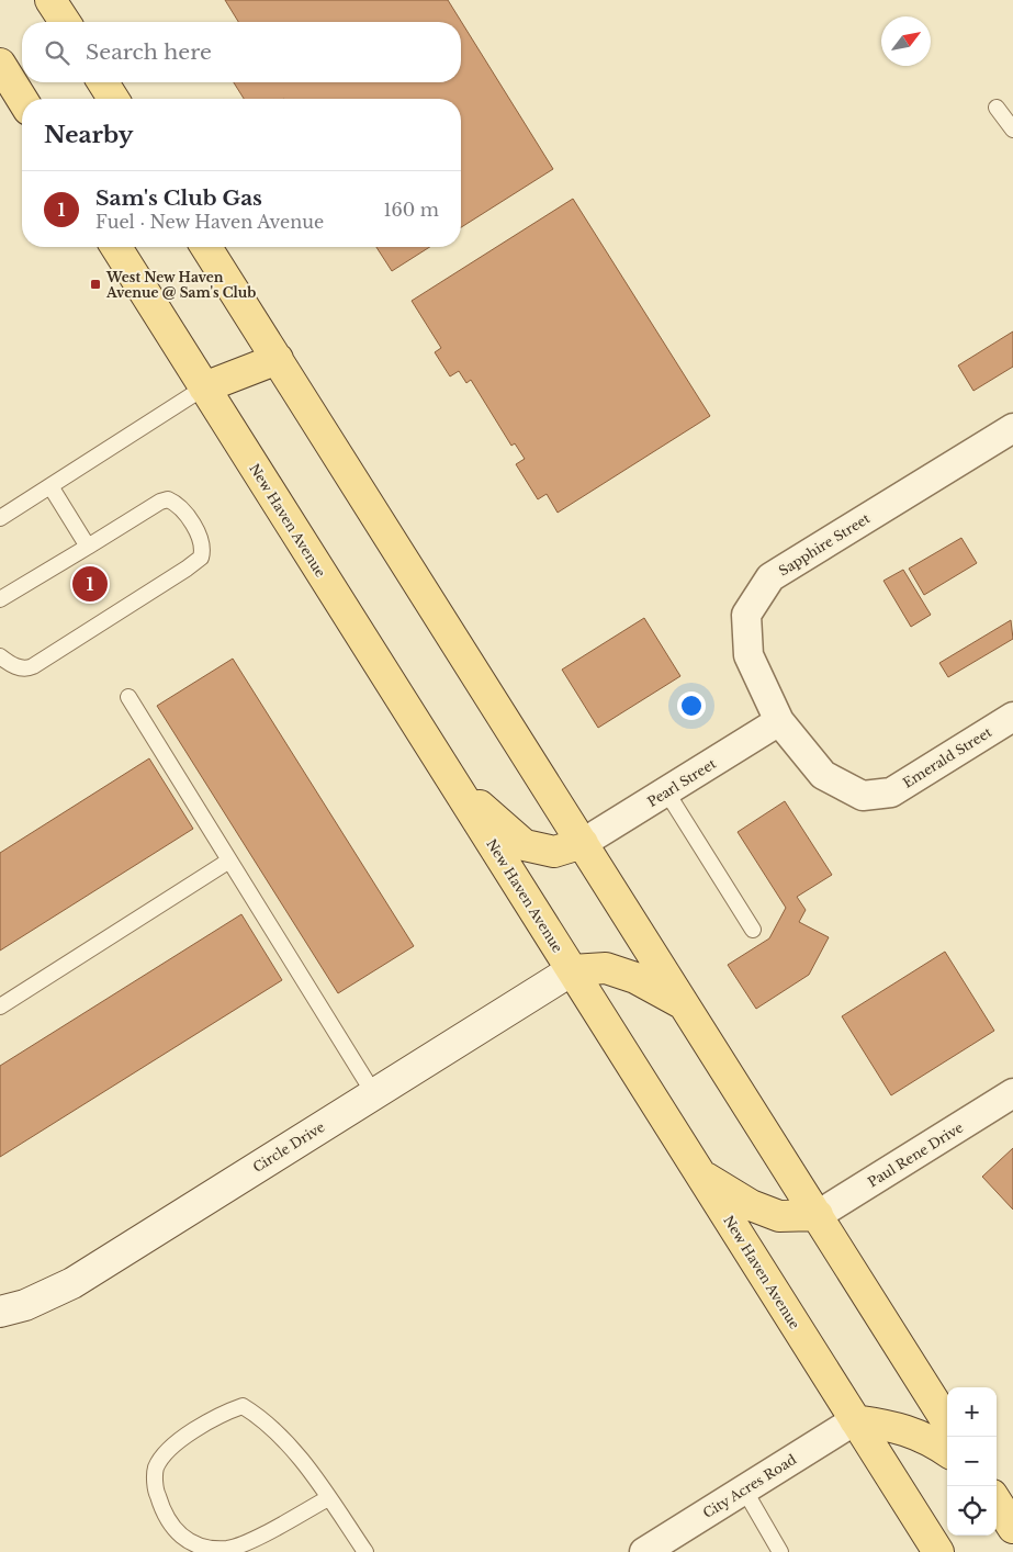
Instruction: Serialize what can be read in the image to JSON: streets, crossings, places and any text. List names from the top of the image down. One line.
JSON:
{"streets":{"main road":["New Haven Avenue"],"street":["Sapphire Street","Emerald Street","Pearl Street","Circle Drive","Paul Rene Drive","City Acres Road"]},"crossings":[["New Haven Avenue","Circle Drive"],["New Haven Avenue","City Acres Road"],["Sapphire Street","Emerald Street"],["Sapphire Street","Pearl Street"],["Emerald Street","Pearl Street"]],"places":{"transit":["West New Haven Avenue @ Sam's Club"]},"north":"top right","page":{"search":"Search here","heading":"Nearby","list":[{"mark":"1","name":"Sam's Club Gas","note":"Fuel · New Haven Avenue","value":"160 m"}],"pins":"1","map_buttons":["+","−"]}}
